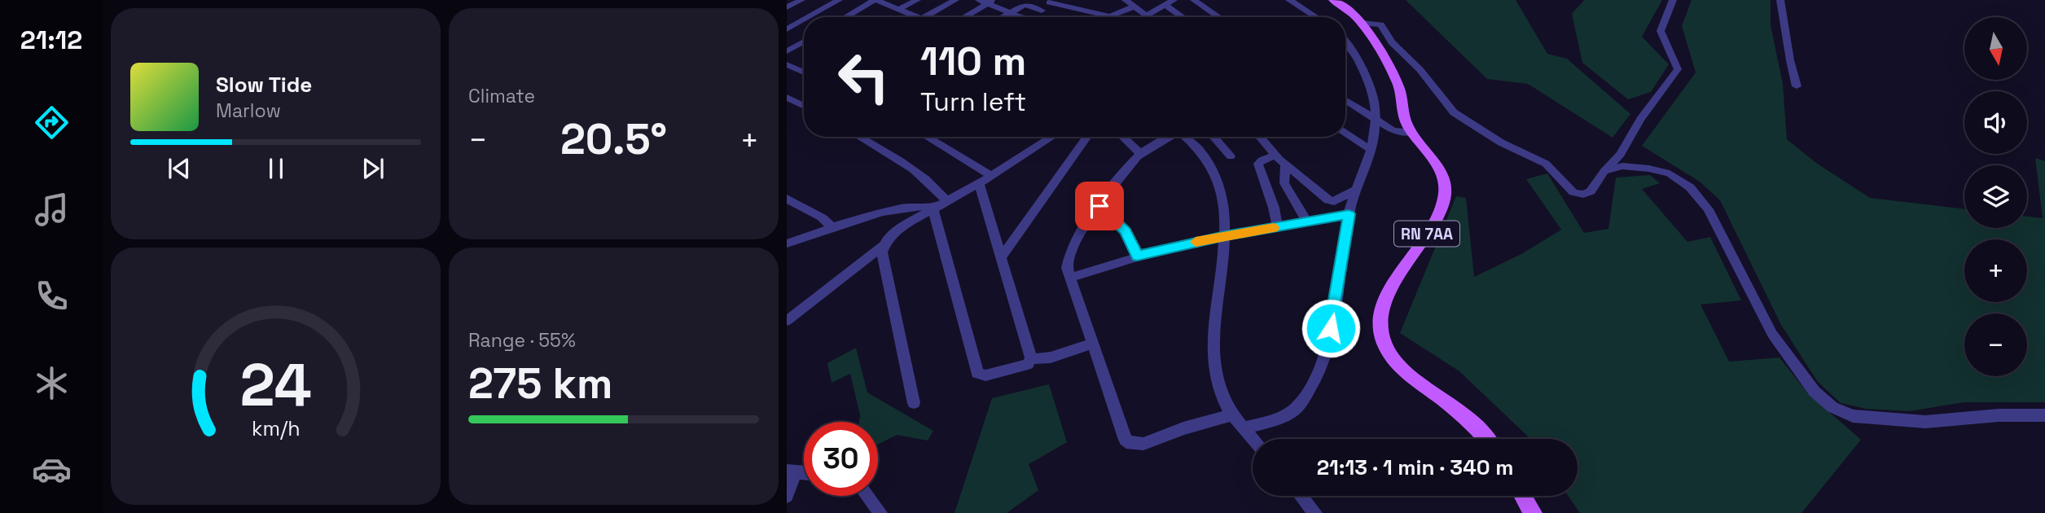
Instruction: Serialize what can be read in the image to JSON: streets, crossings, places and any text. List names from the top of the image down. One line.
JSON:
{"streets":{"main road":["RN 7AA"]},"north":"bottom","page":{"tabs":"21:12","tile":["Climate",["Range · 55%","275 km"]],"map_buttons":["+","−"],"turn":["110 m","Turn left"],"song":["Slow Tide","Marlow"],"heat":["−","20.5°","+"],"limit":"30","trip":"21:13 · 1 min · 340 m","gauge":["24","km/h"]}}
